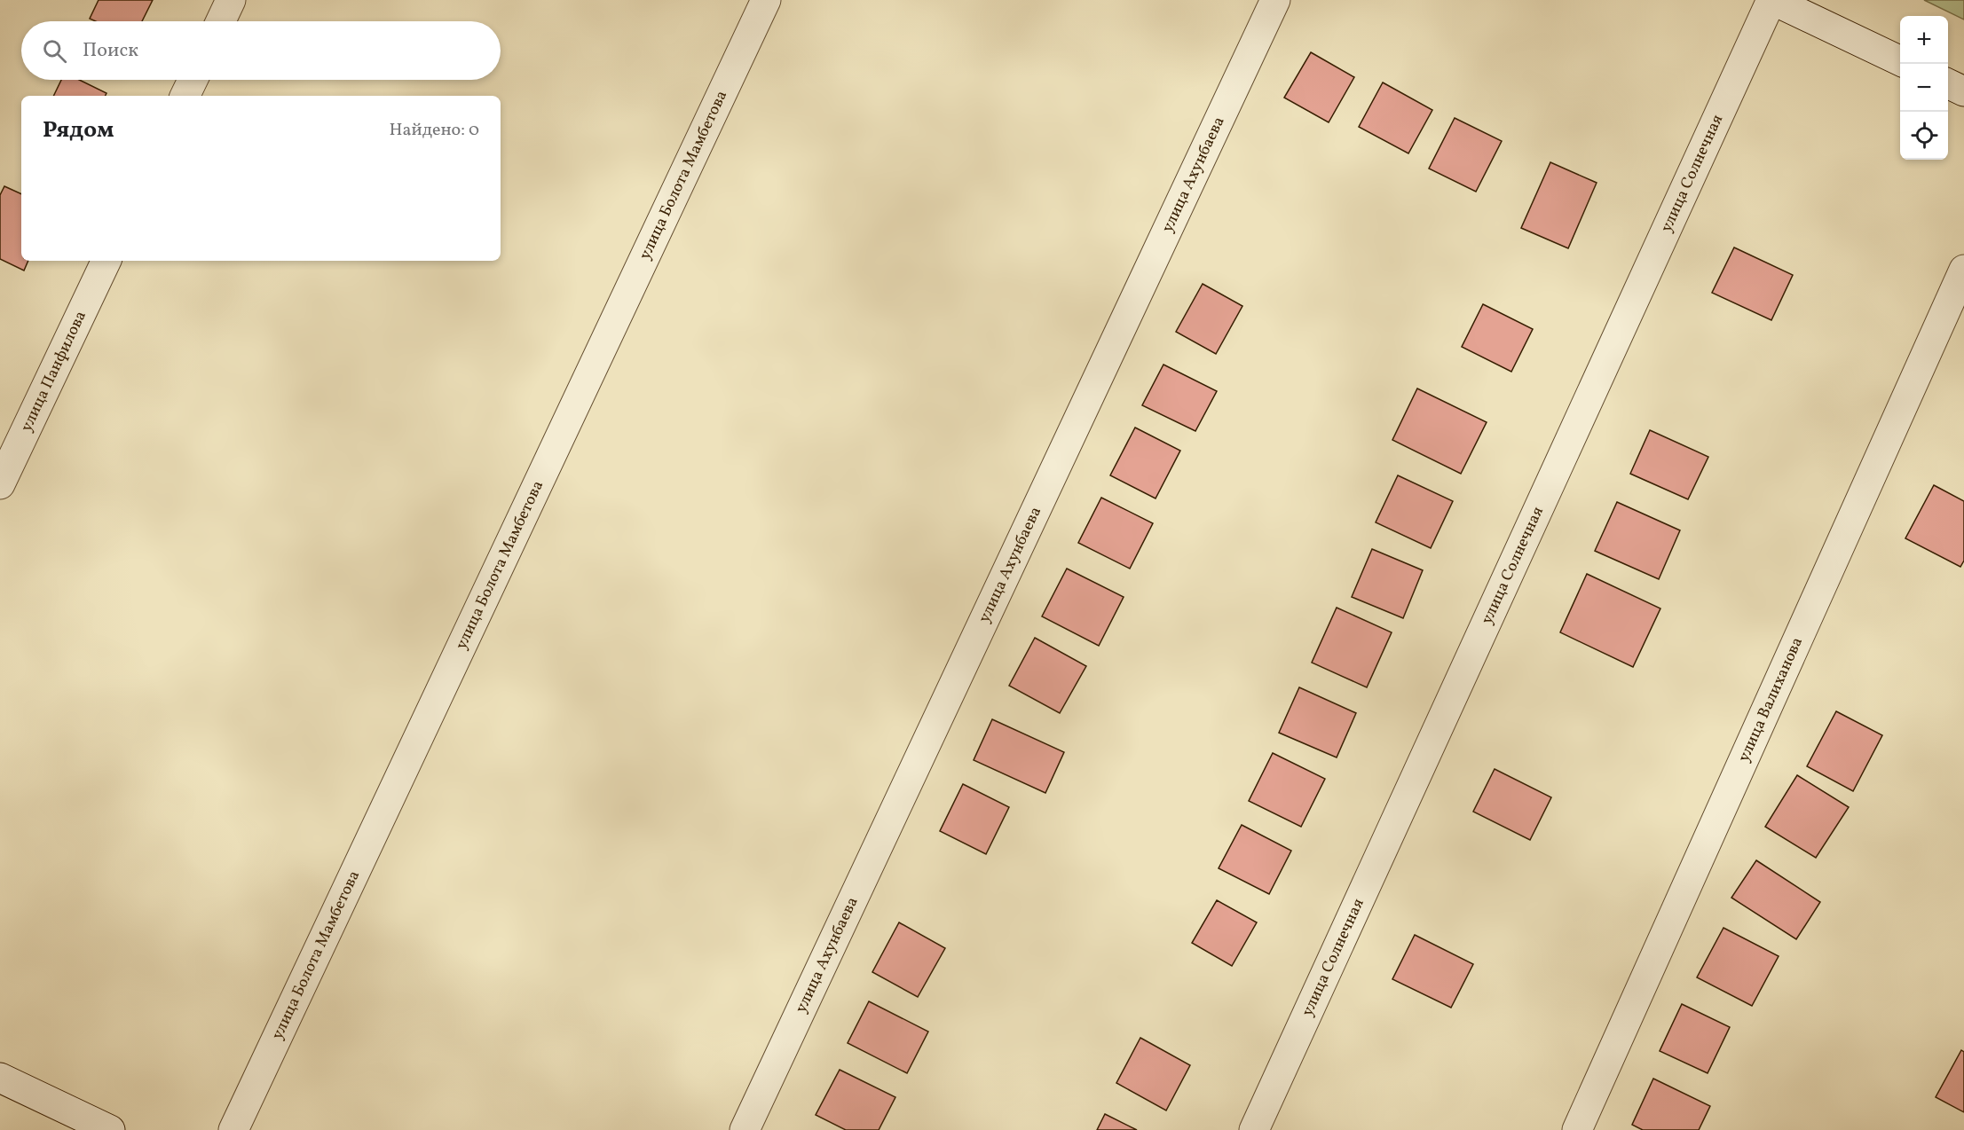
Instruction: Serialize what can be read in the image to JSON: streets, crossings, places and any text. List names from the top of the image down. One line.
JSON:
{"streets":{"street":["улица Солнечная","улица Болота Мамбетова","улица Ахунбаева","улица Панфилова","улица Валиханова"]},"page":{"map_buttons":["+","−"],"search":"Поиск","heading":["Рядом","Найдено: 0"]}}
